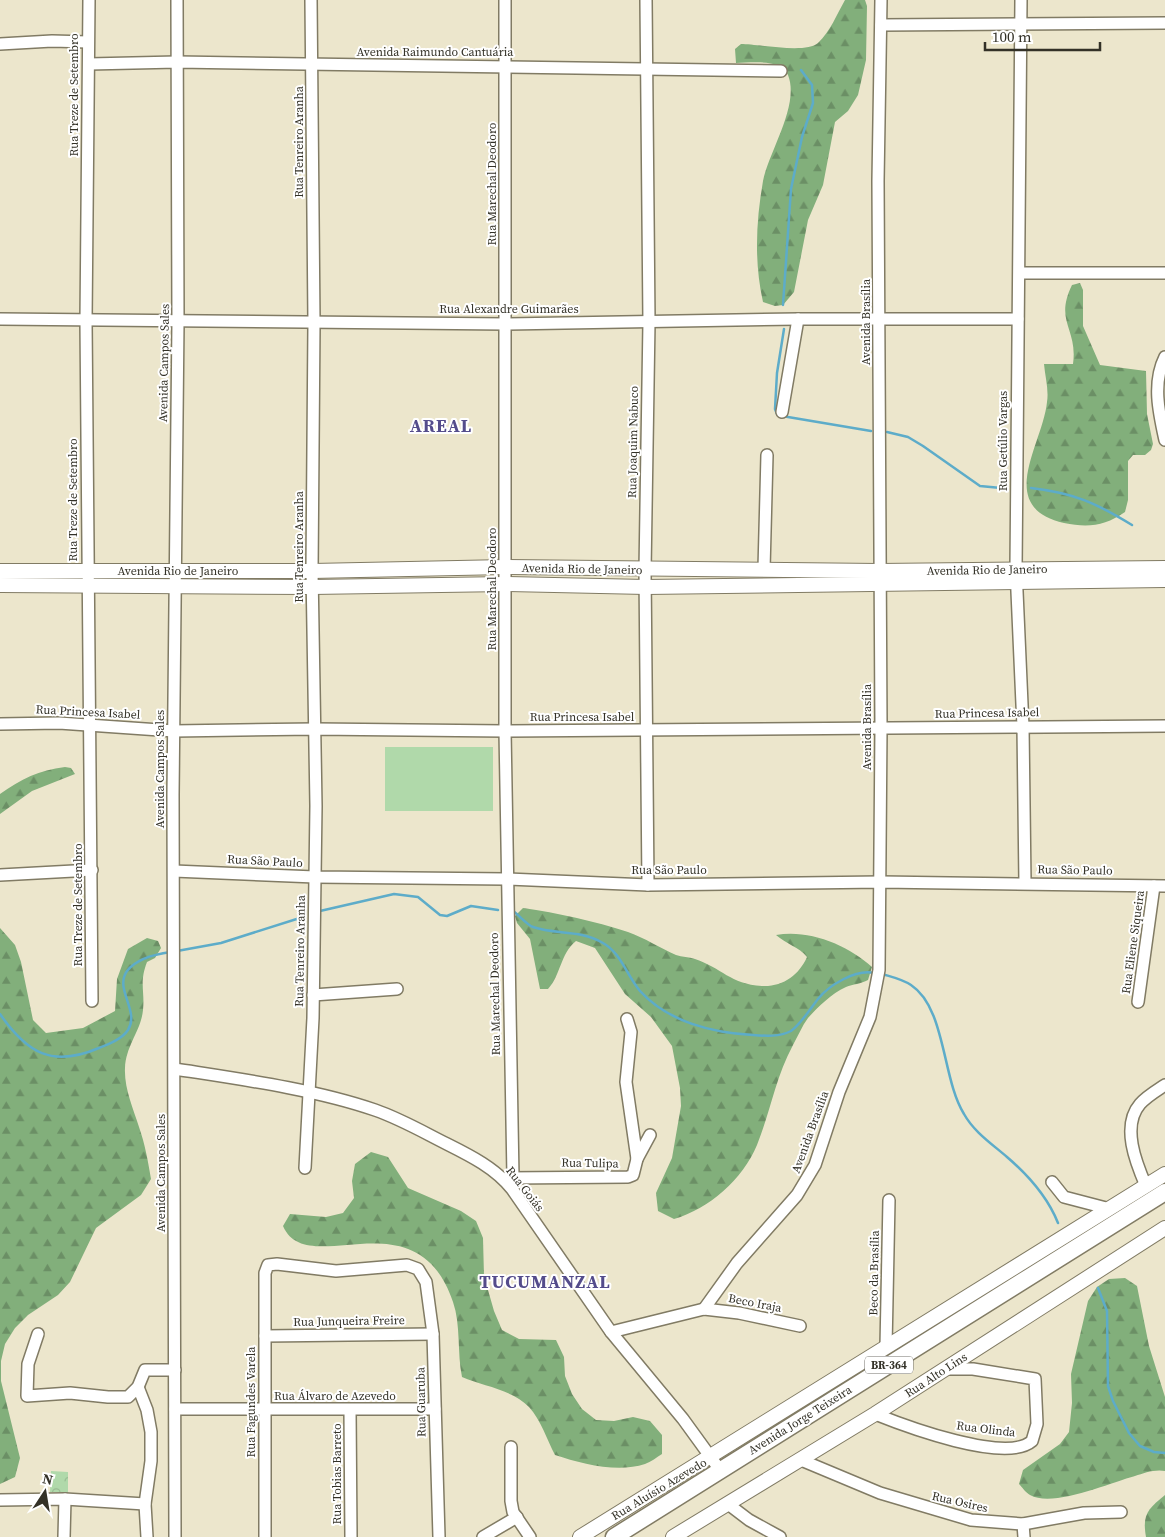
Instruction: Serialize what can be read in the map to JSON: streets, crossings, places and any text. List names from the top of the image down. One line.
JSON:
{"streets":{"highway":["BR-364","Avenida Jorge Teixeira"],"main road":["Avenida Rio de Janeiro","Rua Alto Lins","Rua Aluísio Azevedo"],"street":["Avenida Raimundo Cantuária","Rua Treze de Setembro","Rua Tenreiro Aranha","Rua Marechal Deodoro","Rua Alexandre Guimarães","Avenida Brasília","Avenida Campos Sales","Rua Getúlio Vargas","Rua Joaquim Nabuco","Rua Princesa Isabel","Rua São Paulo","Rua Eliene Siqueira","Rua Tulipa","Rua Goiás","Beco da Brasília","Beco Iraja","Rua Junqueira Freire","Rua Álvaro de Azevedo","Rua Fagundes Varela","Rua Guaruba","Rua Olinda","Rua Tobias Barreto","Rua Osires"]},"crossings":[["Avenida Raimundo Cantuária","Rua Treze de Setembro"],["Avenida Raimundo Cantuária","Rua Tenreiro Aranha"],["Avenida Raimundo Cantuária","Rua Marechal Deodoro"],["Avenida Raimundo Cantuária","Avenida Campos Sales"],["Avenida Raimundo Cantuária","Rua Joaquim Nabuco"],["Rua Treze de Setembro","Rua Alexandre Guimarães"],["Rua Treze de Setembro","Avenida Rio de Janeiro"],["Rua Treze de Setembro","Rua Princesa Isabel"],["Rua Tenreiro Aranha","Rua Alexandre Guimarães"],["Rua Tenreiro Aranha","Avenida Rio de Janeiro"],["Rua Tenreiro Aranha","Rua Princesa Isabel"],["Rua Tenreiro Aranha","Rua São Paulo"],["Rua Tenreiro Aranha","Rua Goiás"],["Rua Marechal Deodoro","Rua Alexandre Guimarães"],["Rua Marechal Deodoro","Avenida Rio de Janeiro"],["Rua Marechal Deodoro","Rua Princesa Isabel"],["Rua Marechal Deodoro","Rua São Paulo"],["Rua Marechal Deodoro","Rua Tulipa"],["Rua Marechal Deodoro","Rua Goiás"],["Rua Alexandre Guimarães","Avenida Brasília"],["Rua Alexandre Guimarães","Avenida Campos Sales"],["Rua Alexandre Guimarães","Rua Getúlio Vargas"],["Rua Alexandre Guimarães","Rua Joaquim Nabuco"],["Avenida Brasília","Avenida Rio de Janeiro"],["Avenida Brasília","Rua Princesa Isabel"],["Avenida Brasília","Rua São Paulo"],["Avenida Brasília","Beco Iraja"],["Avenida Campos Sales","Avenida Rio de Janeiro"],["Avenida Campos Sales","Rua Princesa Isabel"],["Avenida Campos Sales","Rua São Paulo"],["Avenida Campos Sales","Rua Goiás"],["Avenida Campos Sales","Rua Álvaro de Azevedo"],["Rua Getúlio Vargas","Avenida Rio de Janeiro"],["Rua Getúlio Vargas","Rua Princesa Isabel"],["Rua Getúlio Vargas","Rua São Paulo"],["Rua Joaquim Nabuco","Avenida Rio de Janeiro"],["Rua Joaquim Nabuco","Rua Princesa Isabel"],["Rua Joaquim Nabuco","Rua São Paulo"],["Rua São Paulo","Rua Eliene Siqueira"],["Rua Tulipa","Rua Goiás"],["Rua Goiás","Avenida Jorge Teixeira"],["Rua Goiás","Rua Aluísio Azevedo"],["Beco da Brasília","Rua Aluísio Azevedo"],["Rua Junqueira Freire","Rua Fagundes Varela"],["Rua Junqueira Freire","Rua Guaruba"],["Rua Alto Lins","Rua Olinda"],["Rua Alto Lins","Rua Osires"],["Rua Álvaro de Azevedo","Rua Fagundes Varela"],["Rua Álvaro de Azevedo","Rua Guaruba"],["Rua Álvaro de Azevedo","Rua Tobias Barreto"],["Rua Fagundes Varela","Rua Guaruba"],["Avenida Jorge Teixeira","Rua Aluísio Azevedo"]],"districts":["AREAL","TUCUMANZAL"],"scale_bar":"100 m","north":"top"}
